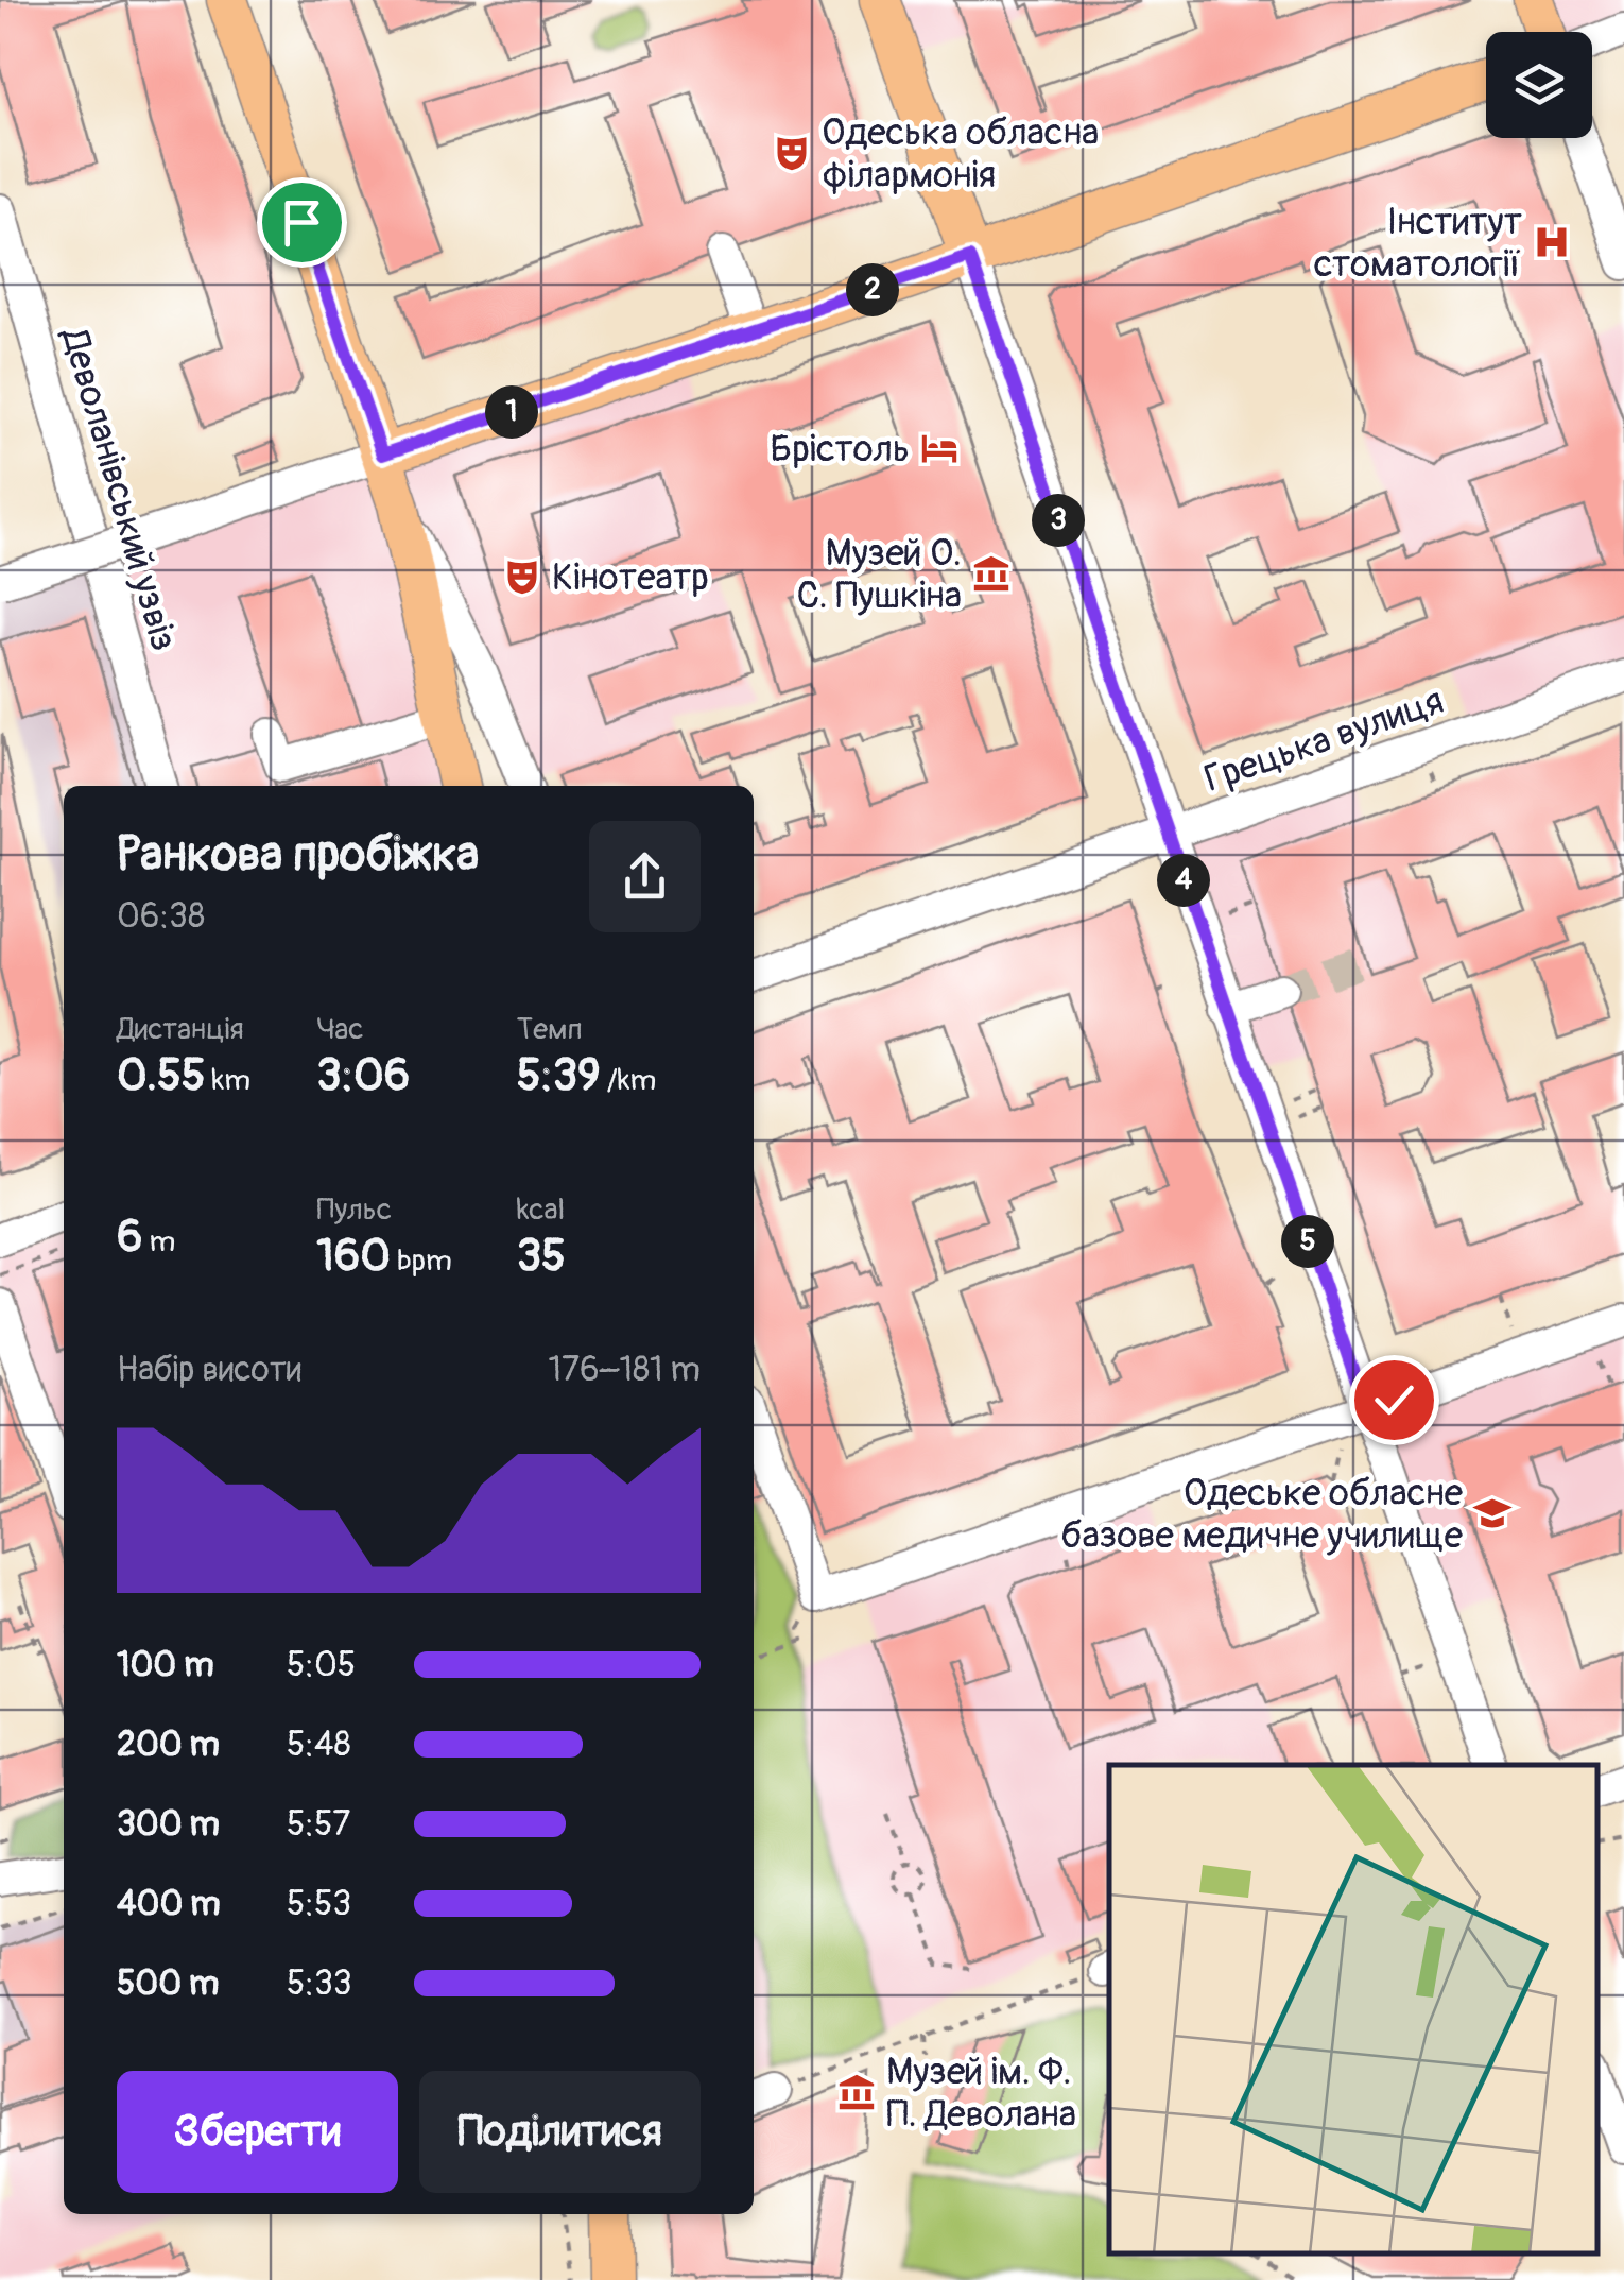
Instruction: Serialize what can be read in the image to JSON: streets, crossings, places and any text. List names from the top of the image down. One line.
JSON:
{"streets":{"street":["Деволанівський узвіз","Грецька вулиця"]},"places":{"theatre":["Одеська обласна філармонія","Кінотеатр"],"hospital":["Інститут стоматології"],"hotel":["Брістоль"],"museum":["Музей О. С. Пушкіна","Музей ім. Ф. П. Деволана"],"school or university":["Одеське обласне базове медичне училище"]},"page":{"pins":["2","1","3","4","5"],"heading":["Ранкова пробіжка","06:38"],"stats":[["Дистанція","0.55 km"],["Час","3:06"],["Темп","5:39 /km"],["6 m"],["Пульс","160 bpm"],["kcal","35"]],"chart":["Набір висоти","176–181 m"],"list":[{"name":"100 m","note":"5:05"},{"name":"200 m","note":"5:48"},{"name":"300 m","note":"5:57"},{"name":"400 m","note":"5:53"},{"name":"500 m","note":"5:33"}],"buttons":["Зберегти","Поділитися"]}}
